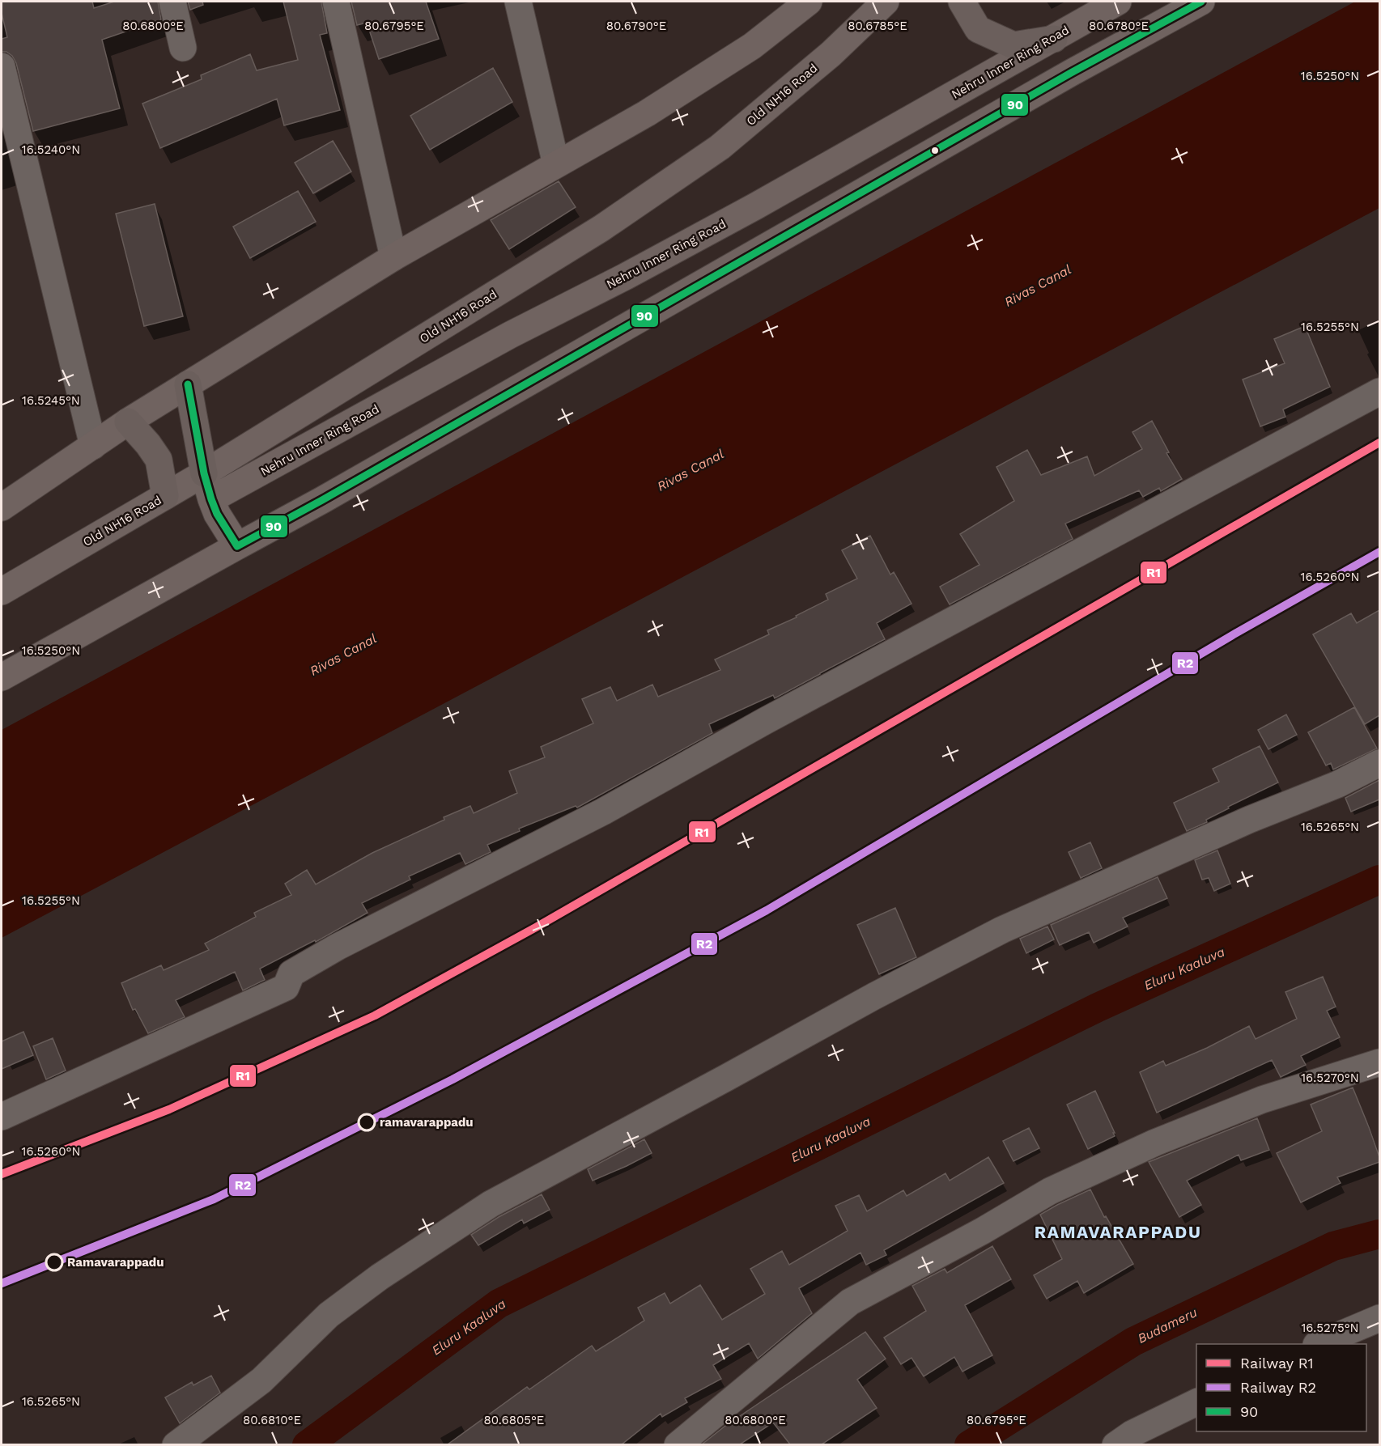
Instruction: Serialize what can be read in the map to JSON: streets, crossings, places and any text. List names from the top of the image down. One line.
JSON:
{"streets":{"main road":["Nehru Inner Ring Road","Old NH16 Road"]},"districts":["RAMAVARAPPADU"],"water":["Rivas Canal","Eluru Kaaluva","Budameru"],"places":["ramavarappadu","Ramavarappadu"],"lines":["transit line 90","rail line R1","rail line R2"],"legend":["Railway R1","Railway R2","90"],"coordinates":["80.6800°E","80.6795°E","80.6790°E","80.6785°E","80.6780°E","16.5250°N","16.5240°N","16.5255°N","16.5245°N","16.5260°N","16.5265°N","16.5270°N","16.5275°N","80.6810°E","80.6805°E"]}
